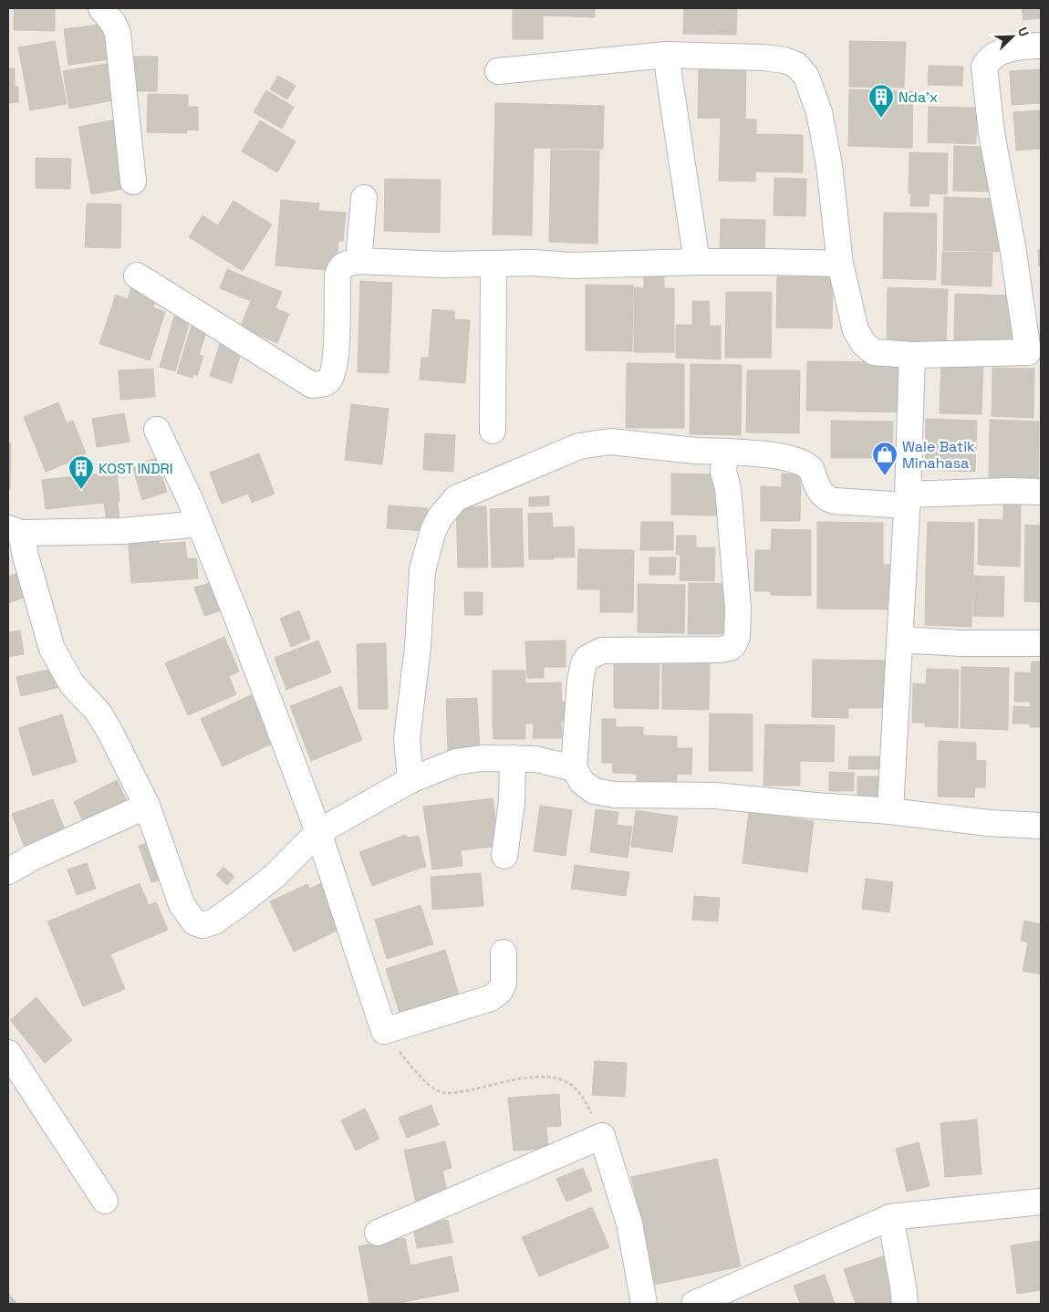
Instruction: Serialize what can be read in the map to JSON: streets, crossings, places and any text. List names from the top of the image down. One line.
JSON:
{"places":{"building":["Nda'x","KOST INDRI"],"shop":["Wale Batik Minahasa"]},"north":"top right"}
